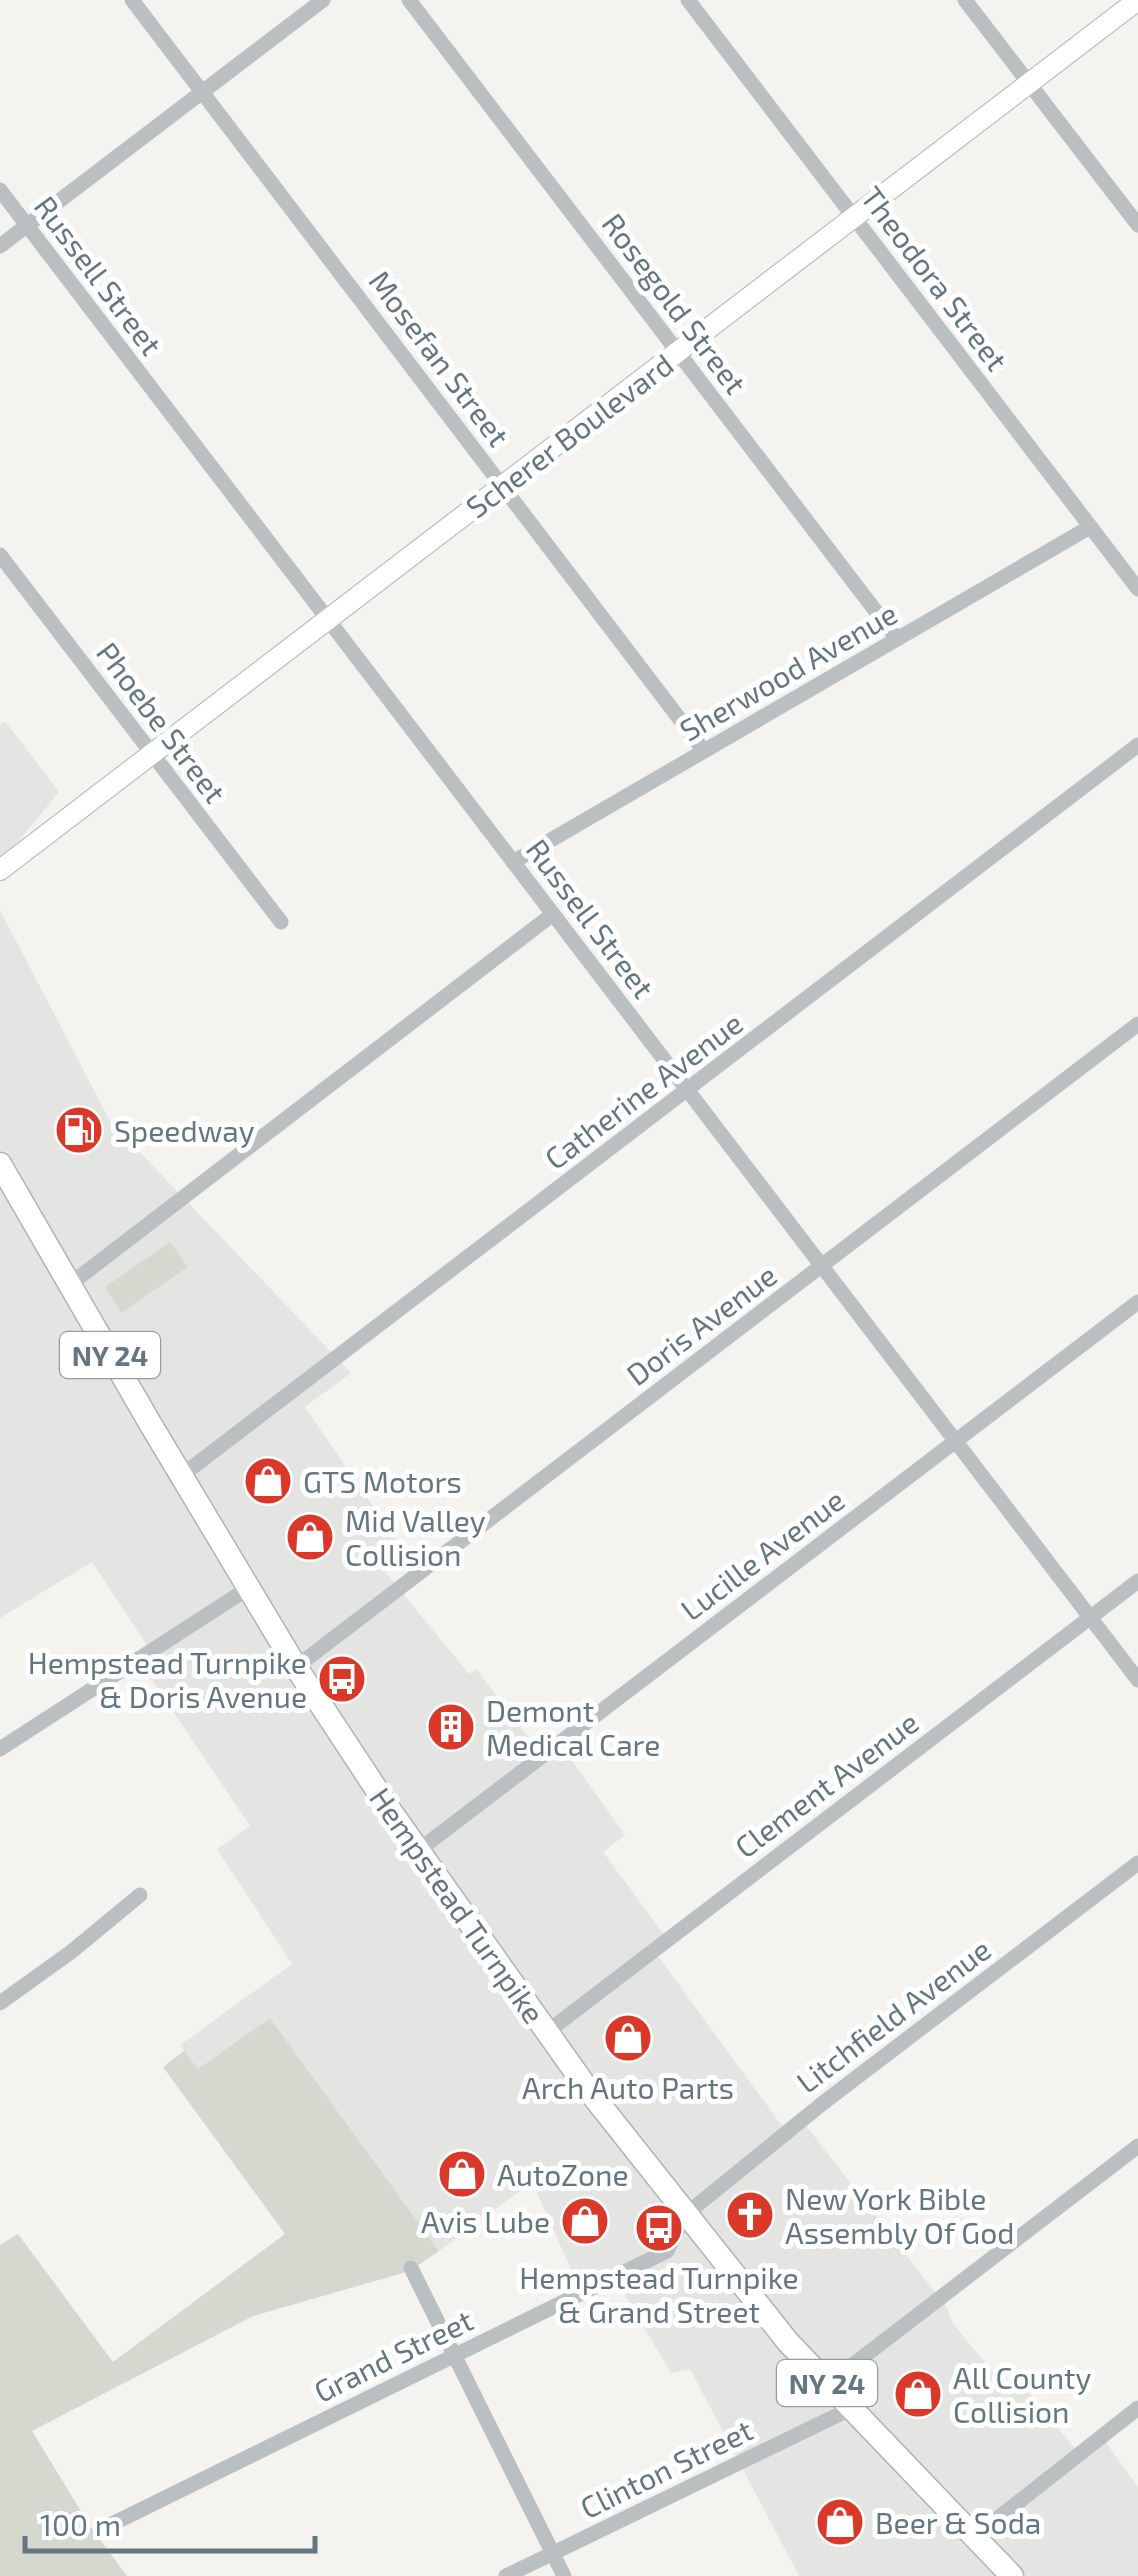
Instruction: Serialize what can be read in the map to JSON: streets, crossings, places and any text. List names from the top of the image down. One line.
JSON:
{"streets":{"main road":["NY 24","Hempstead Turnpike"],"street":["Russell Street","Theodora Street","Rosegold Street","Mosefan Street","Scherer Boulevard","Sherwood Avenue","Phoebe Street","Catherine Avenue","Doris Avenue","Lucille Avenue","Clement Avenue","Litchfield Avenue","Grand Street","Clinton Street"]},"crossings":[["Russell Street","Scherer Boulevard"],["Russell Street","Sherwood Avenue"],["Russell Street","Catherine Avenue"],["Russell Street","Doris Avenue"],["Russell Street","Lucille Avenue"],["Russell Street","Clement Avenue"],["Theodora Street","Scherer Boulevard"],["Theodora Street","Sherwood Avenue"],["Rosegold Street","Scherer Boulevard"],["Rosegold Street","Sherwood Avenue"],["Mosefan Street","Scherer Boulevard"],["Mosefan Street","Sherwood Avenue"],["Scherer Boulevard","Phoebe Street"],["Catherine Avenue","Hempstead Turnpike"],["Doris Avenue","Hempstead Turnpike"],["Lucille Avenue","Hempstead Turnpike"],["Clement Avenue","Hempstead Turnpike"],["Hempstead Turnpike","Litchfield Avenue"],["Hempstead Turnpike","Grand Street"],["Hempstead Turnpike","Clinton Street"],["Litchfield Avenue","Grand Street"]],"places":{"fuel station":["Speedway"],"shop":["GTS Motors","Mid Valley Collision","Arch Auto Parts","AutoZone","Avis Lube","All County Collision","Beer & Soda"],"bus stop":["Hempstead Turnpike & Doris Avenue","Hempstead Turnpike & Grand Street"],"building":["Demont Medical Care"],"church":["New York Bible Assembly Of God"]},"scale_bar":"100 m"}
